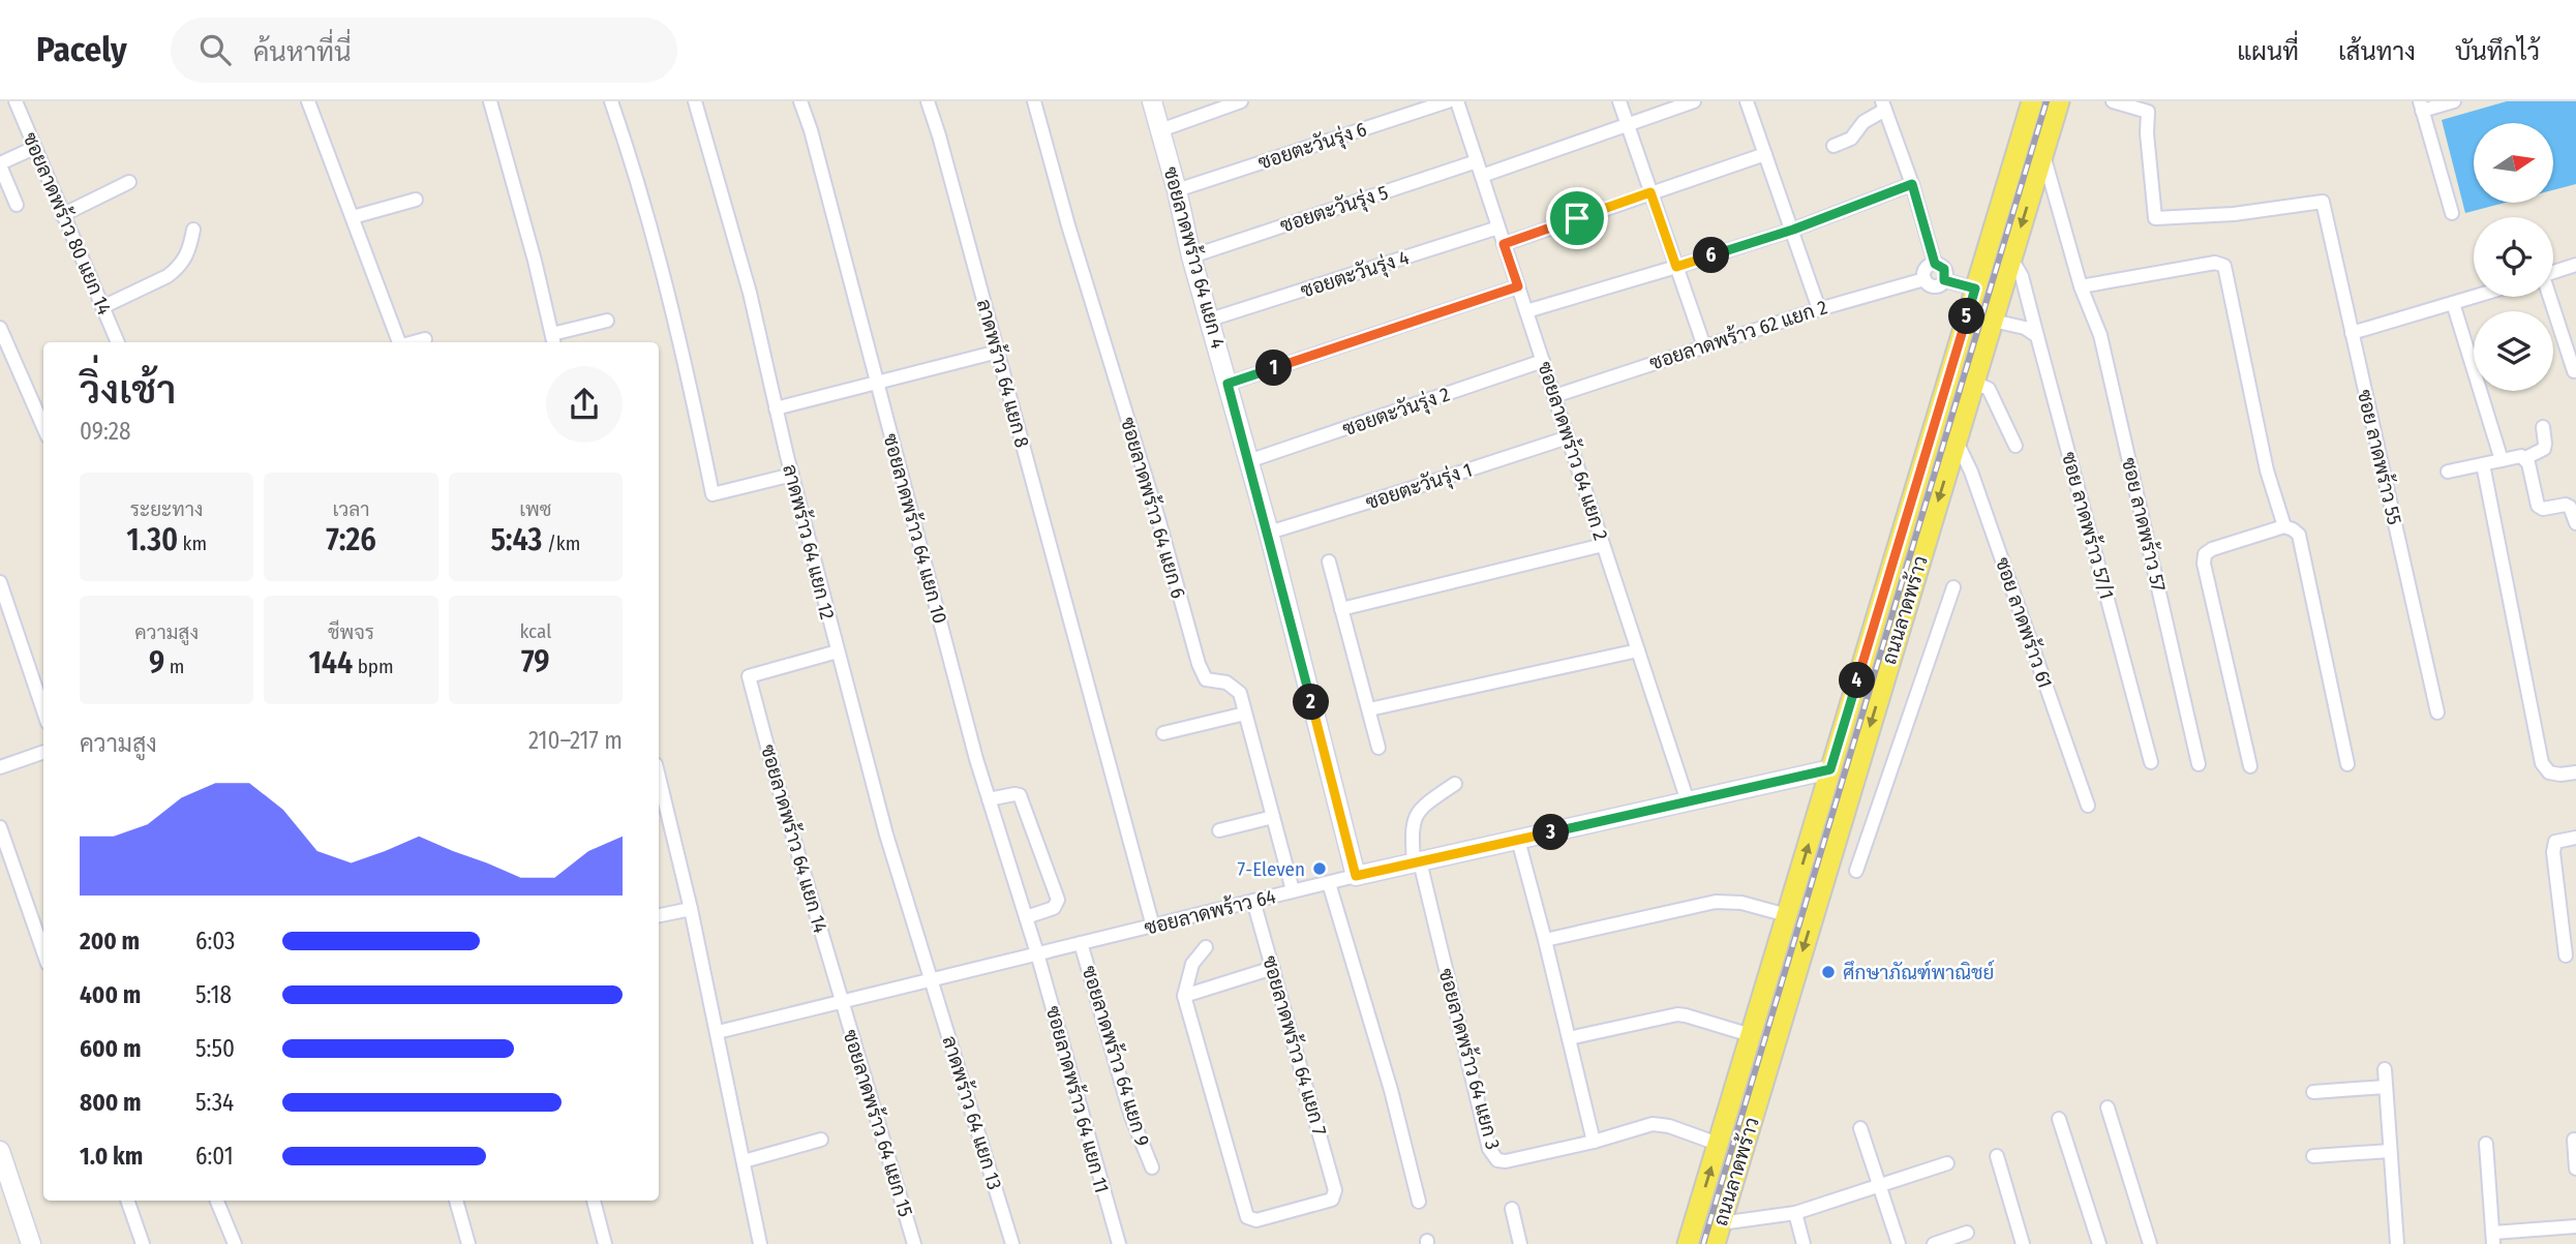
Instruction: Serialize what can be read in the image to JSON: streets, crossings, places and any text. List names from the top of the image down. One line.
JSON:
{"streets":{"main road":["ถนนลาดพร้าว"],"street":["ซอยตะวันรุ่ง 6","ซอยตะวันรุ่ง 5","ซอยลาดพร้าว 80 แยก 14","ซอยลาดพร้าว 64 แยก 4","ซอยตะวันรุ่ง 4","ซอยลาดพร้าว 62 แยก 2","ลาดพร้าว 64 แยก 8","ซอยตะวันรุ่ง 2","ซอยลาดพร้าว 64 แยก 2","ซอย ลาดพร้าว 55","ซอยตะวันรุ่ง 1","ซอยลาดพร้าว 64 แยก 6","ซอย ลาดพร้าว 57","ซอย ลาดพร้าว 57/1","ซอยลาดพร้าว 64 แยก 10","ลาดพร้าว 64 แยก 12","ซอย ลาดพร้าว 61","ซอยลาดพร้าว 64 แยก 14","ซอยลาดพร้าว 64","ซอยลาดพร้าว 64 แยก 7","ซอยลาดพร้าว 64 แยก 9","ซอยลาดพร้าว 64 แยก 3","ซอยลาดพร้าว 64 แยก 11","ลาดพร้าว 64 แยก 13","ซอยลาดพร้าว 64 แยก 15"]},"crossings":[["ซอยตะวันรุ่ง 6","ซอยลาดพร้าว 64 แยก 4"],["ซอยตะวันรุ่ง 6","ซอยลาดพร้าว 64 แยก 2"],["ซอยตะวันรุ่ง 5","ซอยลาดพร้าว 64 แยก 4"],["ซอยตะวันรุ่ง 5","ซอยลาดพร้าว 64 แยก 2"],["ซอยลาดพร้าว 64 แยก 4","ซอยตะวันรุ่ง 4"],["ซอยลาดพร้าว 64 แยก 4","ซอยตะวันรุ่ง 2"],["ซอยลาดพร้าว 64 แยก 4","ซอยตะวันรุ่ง 1"],["ซอยลาดพร้าว 64 แยก 4","ซอยลาดพร้าว 64"],["ซอยตะวันรุ่ง 4","ซอยลาดพร้าว 64 แยก 2"],["ซอยลาดพร้าว 62 แยก 2","ซอยลาดพร้าว 64 แยก 2"],["ลาดพร้าว 64 แยก 8","ซอยลาดพร้าว 64"],["ซอยตะวันรุ่ง 2","ซอยลาดพร้าว 64 แยก 2"],["ซอยลาดพร้าว 64 แยก 2","ซอยตะวันรุ่ง 1"],["ซอยลาดพร้าว 64 แยก 2","ซอยลาดพร้าว 64"],["ซอยลาดพร้าว 64 แยก 6","ซอยลาดพร้าว 64"],["ซอย ลาดพร้าว 57","ถนนลาดพร้าว"],["ซอย ลาดพร้าว 57/1","ถนนลาดพร้าว"],["ซอยลาดพร้าว 64 แยก 10","ซอยลาดพร้าว 64"],["ซอยลาดพร้าว 64 แยก 10","ซอยลาดพร้าว 64 แยก 11"],["ลาดพร้าว 64 แยก 12","ซอยลาดพร้าว 64 แยก 14"],["ลาดพร้าว 64 แยก 12","ซอยลาดพร้าว 64"],["ลาดพร้าว 64 แยก 12","ลาดพร้าว 64 แยก 13"],["ถนนลาดพร้าว","ซอย ลาดพร้าว 61"],["ถนนลาดพร้าว","ซอยลาดพร้าว 64"],["ถนนลาดพร้าว","ซอยลาดพร้าว 64 แยก 3"],["ซอยลาดพร้าว 64 แยก 14","ซอยลาดพร้าว 64"],["ซอยลาดพร้าว 64 แยก 14","ซอยลาดพร้าว 64 แยก 15"],["ซอยลาดพร้าว 64","ซอยลาดพร้าว 64 แยก 7"],["ซอยลาดพร้าว 64","ซอยลาดพร้าว 64 แยก 9"],["ซอยลาดพร้าว 64","ซอยลาดพร้าว 64 แยก 3"],["ซอยลาดพร้าว 64","ซอยลาดพร้าว 64 แยก 11"],["ซอยลาดพร้าว 64","ลาดพร้าว 64 แยก 13"],["ซอยลาดพร้าว 64","ซอยลาดพร้าว 64 แยก 15"]],"places":["7-Eleven","ศึกษาภัณฑ์พาณิชย์"],"north":"right","page":{"header":"Pacely","search":"ค้นหาที่นี่","nav":["แผนที่","เส้นทาง","บันทึกไว้"],"pins":["6","5","1","4","2","3"],"heading":["วิ่งเช้า","09:28"],"stats":[["ระยะทาง","1.30 km"],["เวลา","7:26"],["เพซ","5:43 /km"],["ความสูง","9 m"],["ชีพจร","144 bpm"],["kcal","79"]],"chart":["ความสูง","210–217 m"],"list":[{"name":"200 m","note":"6:03"},{"name":"400 m","note":"5:18"},{"name":"600 m","note":"5:50"},{"name":"800 m","note":"5:34"},{"name":"1.0 km","note":"6:01"}]}}
